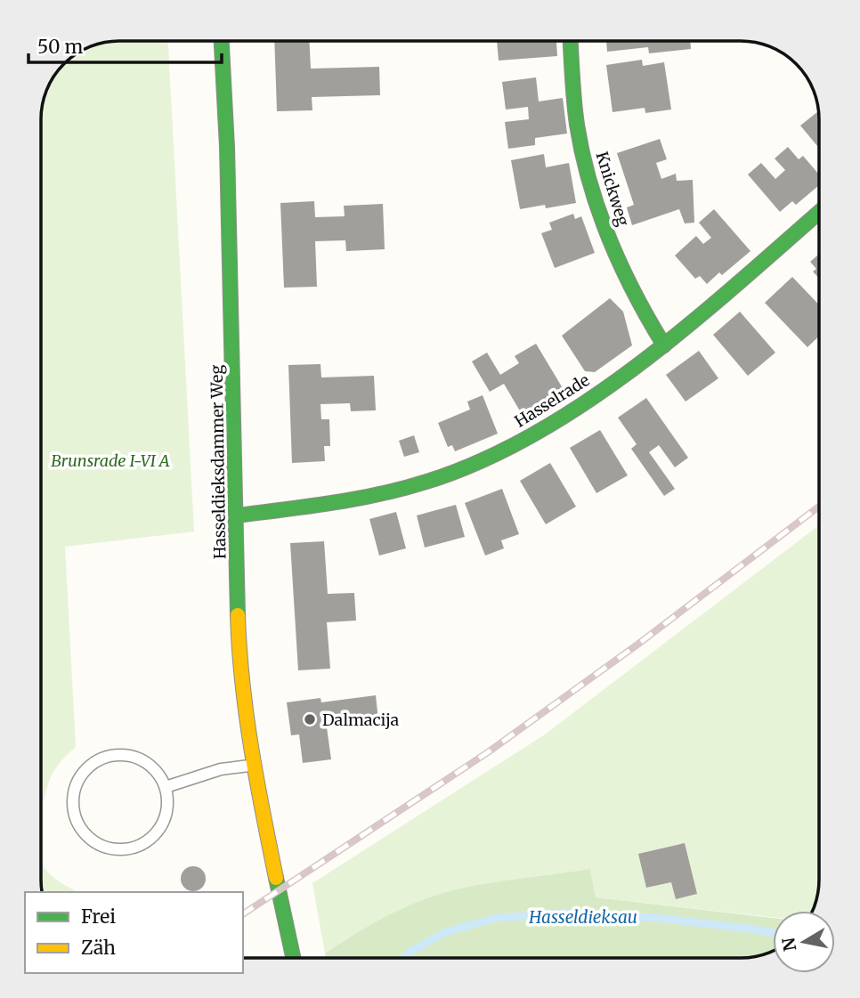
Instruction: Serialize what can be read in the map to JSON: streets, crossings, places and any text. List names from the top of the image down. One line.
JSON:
{"streets":{"street":["Knickweg","Hasselrade","Hasseldieksdammer Weg"]},"crossings":[["Knickweg","Hasselrade"],["Hasselrade","Hasseldieksdammer Weg"]],"water":["Hasseldieksau"],"parks":["Brunsrade I-VI A"],"places":["Dalmacija"],"legend":["Frei","Zäh"],"scale_bar":"50 m","north":"left"}
